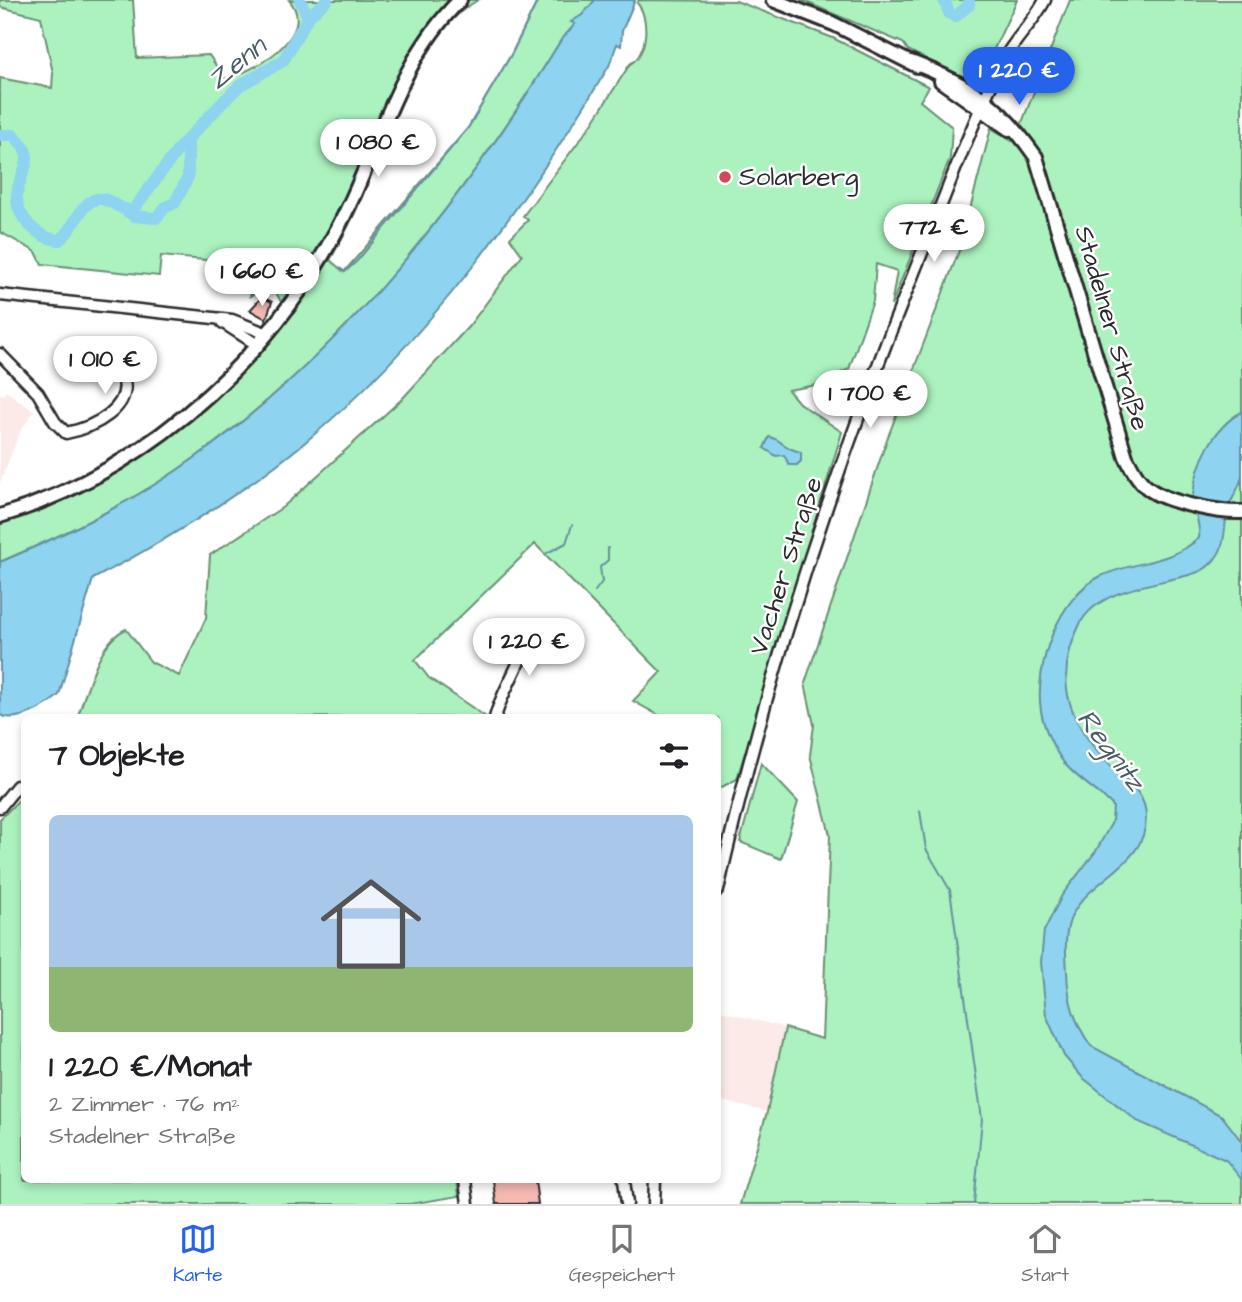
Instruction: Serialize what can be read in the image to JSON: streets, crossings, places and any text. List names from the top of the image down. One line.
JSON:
{"streets":{"main road":["Stadelner Straße"],"street":["Vacher Straße"]},"crossings":[["Stadelner Straße","Vacher Straße"]],"water":["Zenn","Regnitz"],"places":["Solarberg"],"page":{"price":["1 220 €","1 080 €","772 €","1 660 €","1 010 €","1 700 €","1 220 €"],"heading":"7 Objekte","list":[{"name":"1 220 €/Monat","note":"2 Zimmer · 76 m² · Stadelner Straße"}],"tabs":["Karte","Gespeichert","Start"]}}
